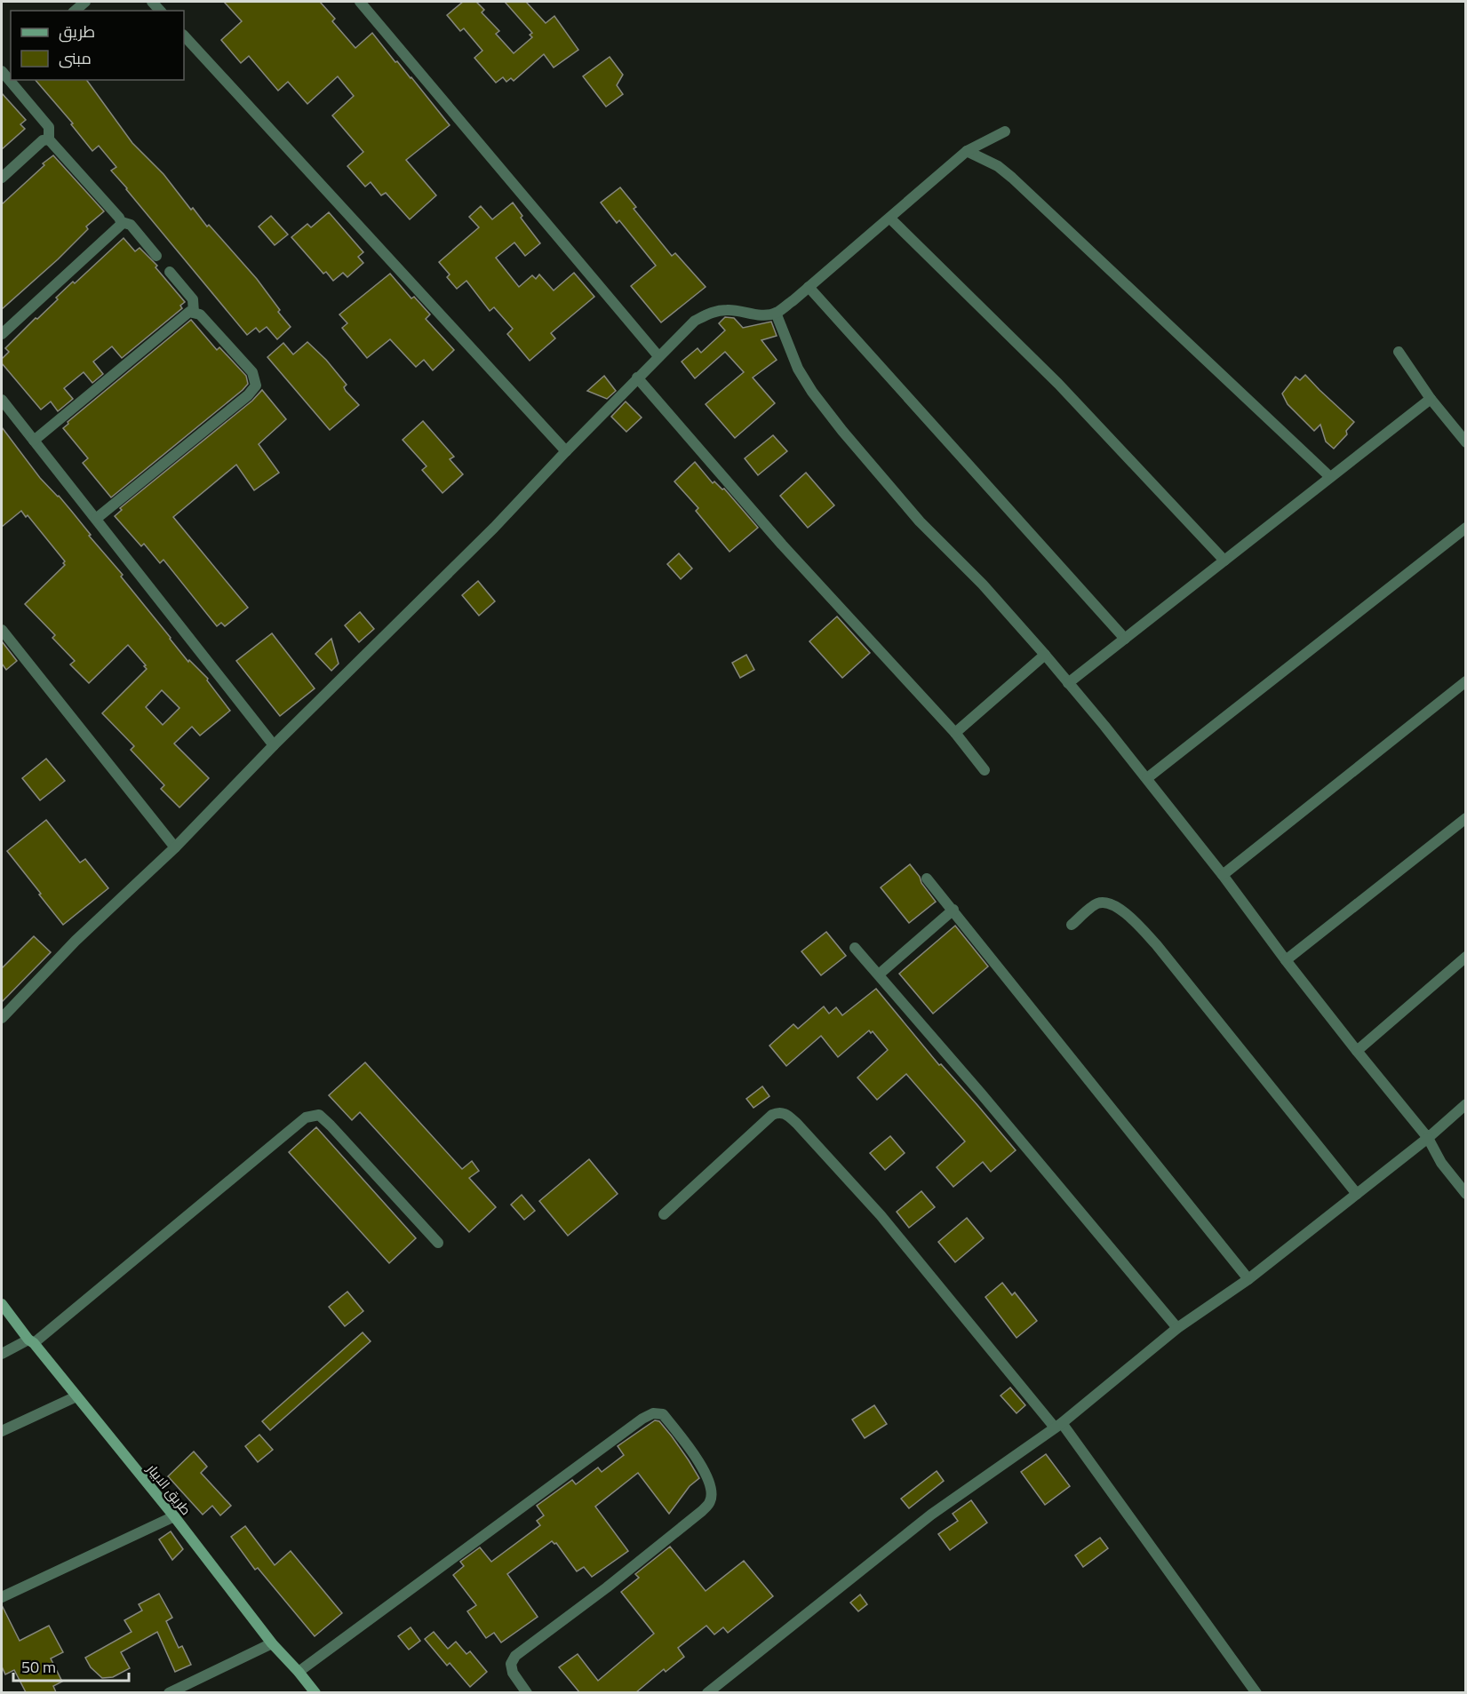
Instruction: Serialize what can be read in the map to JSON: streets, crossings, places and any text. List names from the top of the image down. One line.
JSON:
{"streets":{"main road":["طريق الابيار"]},"legend":["طريق","مبنى"],"scale_bar":"50 m"}
